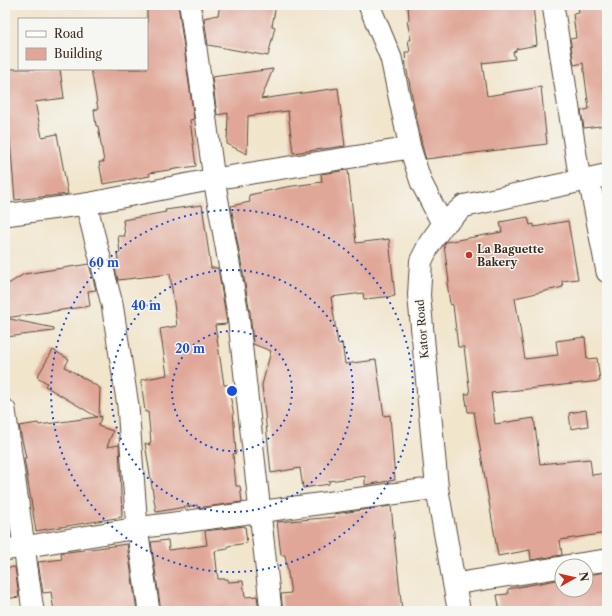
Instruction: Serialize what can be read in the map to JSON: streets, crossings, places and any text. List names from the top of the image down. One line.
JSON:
{"streets":{"main road":["Kator Road"]},"places":["La Baguette Bakery"],"legend":["Road","Building"],"north":"right","rings":["60 m","40 m","20 m"]}
